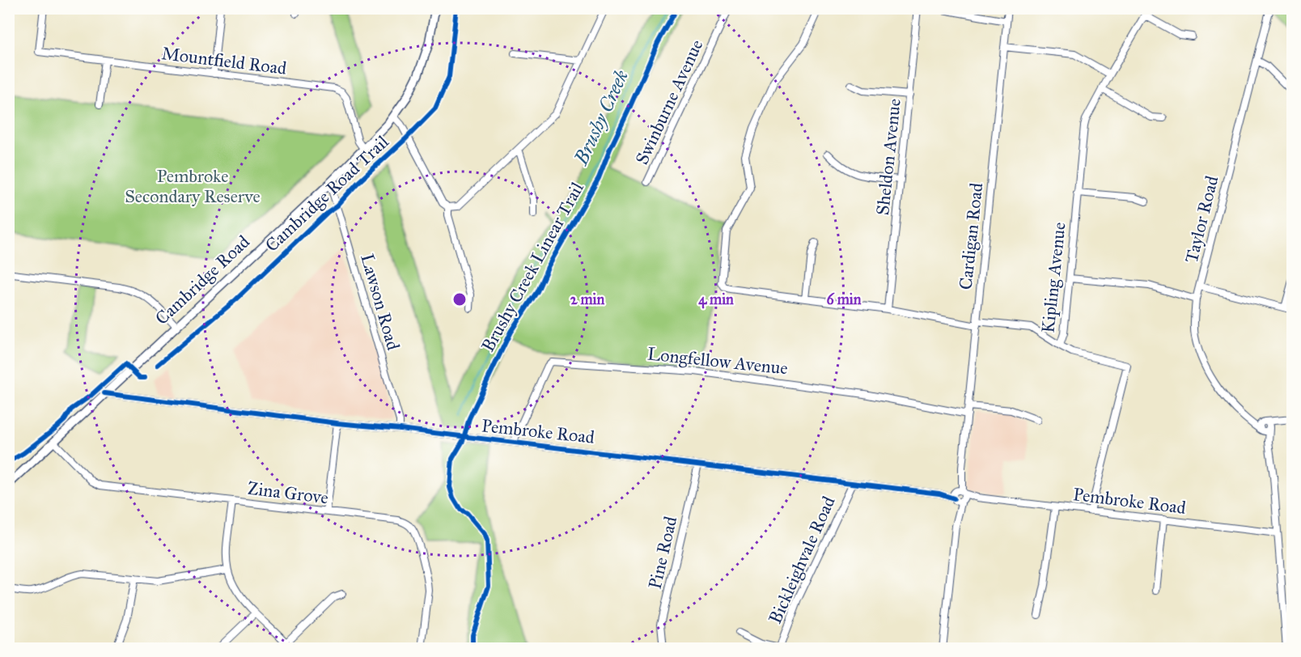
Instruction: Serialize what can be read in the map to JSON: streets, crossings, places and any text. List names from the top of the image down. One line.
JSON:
{"streets":{"main road":["Cambridge Road"],"street":["Mountfield Road","Swinburne Avenue","Sheldon Avenue","Taylor Road","Cardigan Road","Kipling Avenue","Lawson Road","Longfellow Avenue","Pembroke Road","Zina Grove","Pine Road","Bickleighvale Road"],"cycle path":["Cambridge Road Trail","Brushy Creek Linear Trail"]},"crossings":[["Mountfield Road","Cambridge Road"],["Cardigan Road","Longfellow Avenue"],["Cardigan Road","Pembroke Road"],["Kipling Avenue","Pembroke Road"],["Cambridge Road","Lawson Road"],["Cambridge Road","Pembroke Road"],["Cambridge Road","Zina Grove"],["Lawson Road","Pembroke Road"],["Longfellow Avenue","Pembroke Road"],["Pembroke Road","Pine Road"],["Pembroke Road","Bickleighvale Road"]],"water":["Brushy Creek"],"parks":["Pembroke Secondary Reserve"],"rings":["2 min","4 min","6 min"]}
